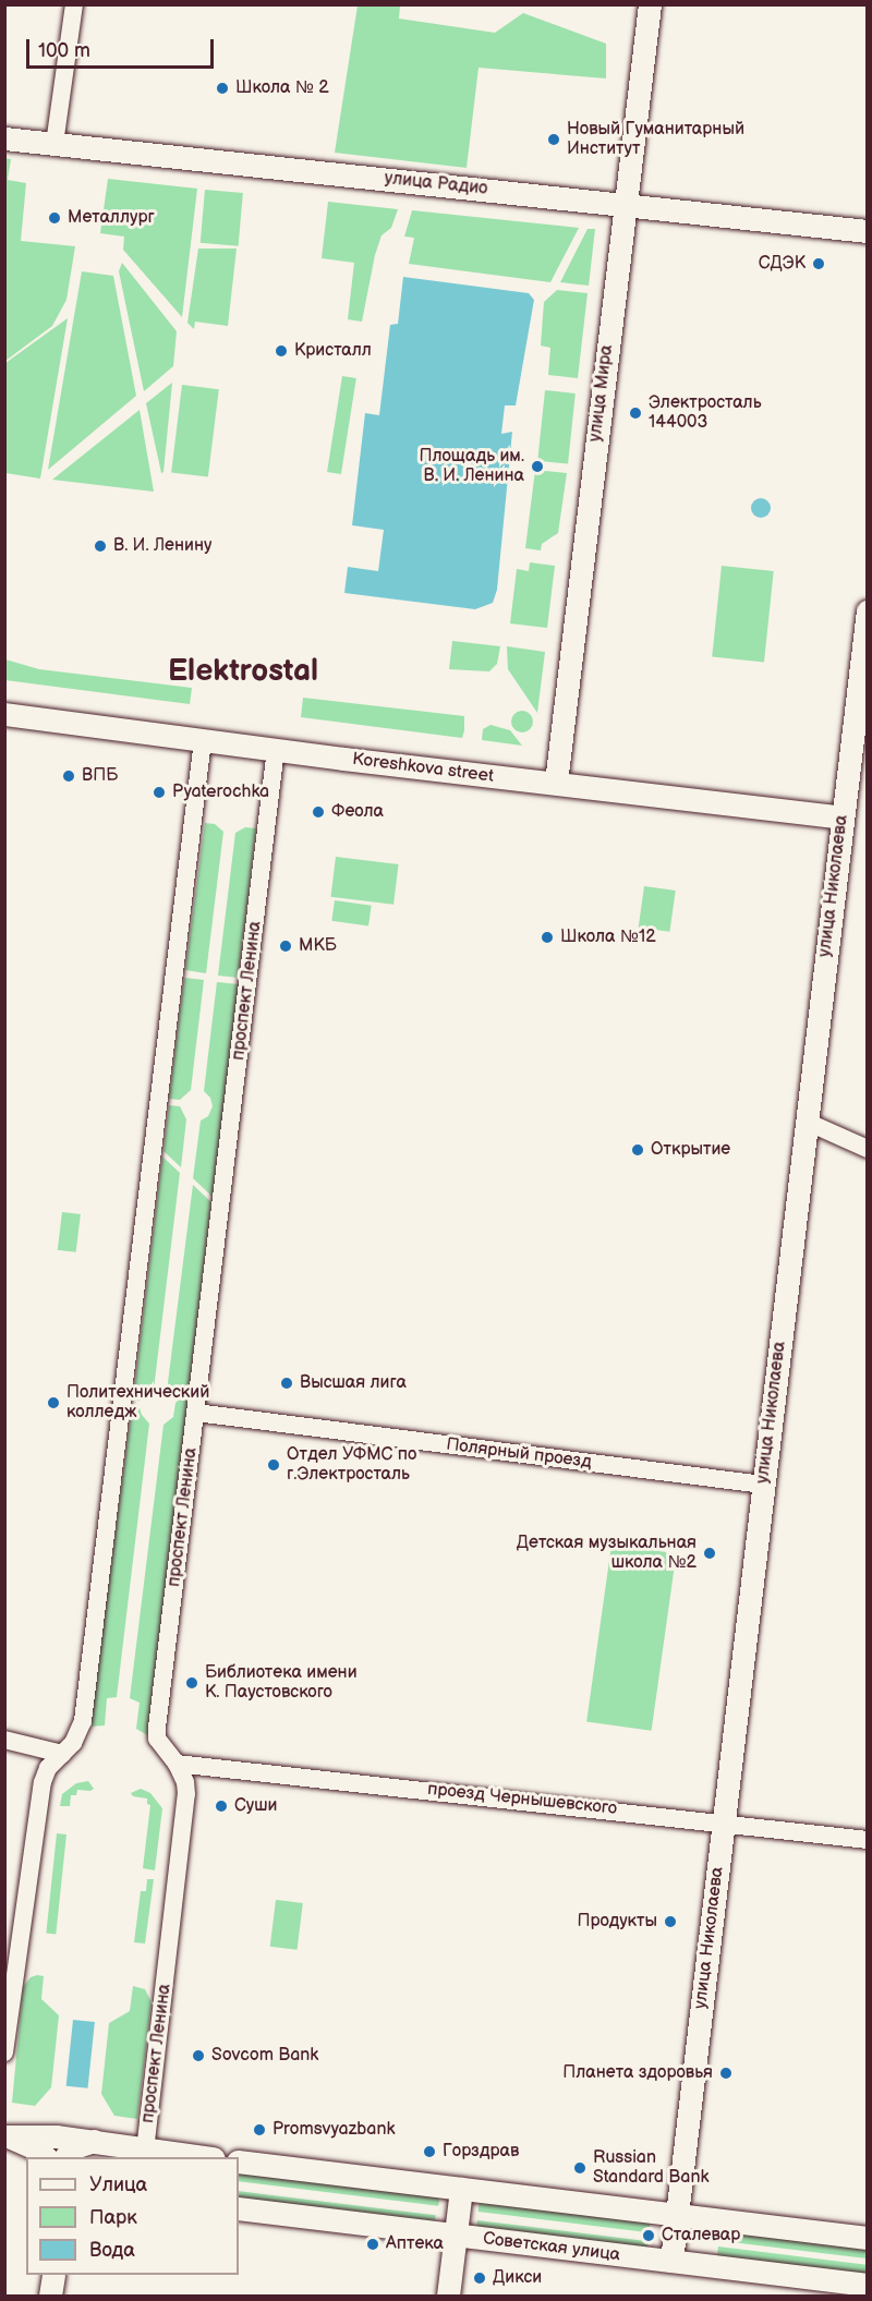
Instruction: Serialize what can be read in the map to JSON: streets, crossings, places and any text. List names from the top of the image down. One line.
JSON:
{"streets":{"main road":["улица Радио","улица Мира","Koreshkova street","улица Николаева","Советская улица"],"street":["проспект Ленина","Полярный проезд","проезд Чернышевского"]},"crossings":[["улица Радио","улица Мира"],["улица Мира","Koreshkova street"],["Koreshkova street","улица Николаева"],["Koreshkova street","проспект Ленина"],["улица Николаева","Полярный проезд"],["улица Николаева","проезд Чернышевского"],["улица Николаева","Советская улица"],["проспект Ленина","Полярный проезд"],["проспект Ленина","проезд Чернышевского"]],"districts":["Elektrostal"],"places":["Школа № 2","Новый Гуманитарный Институт","Металлург","СДЭК","Кристалл","Электросталь 144003","Площадь им. В. И. Ленина","В. И. Ленину","ВПБ","Pyaterochka","Феола","Школа №12","МКБ","Открытие","Высшая лига","Политехнический колледж","Отдел УФМС по г.Электросталь","Детская музыкальная школа №2","Библиотека имени К. Паустовского","Суши","Продукты","Sovcom Bank","Планета здоровья","Promsvyazbank","Горздрав","Russian Standard Bank","Сталевар","Аптека","Дикси"],"legend":["Улица","Парк","Вода"],"scale_bar":"100 m"}
